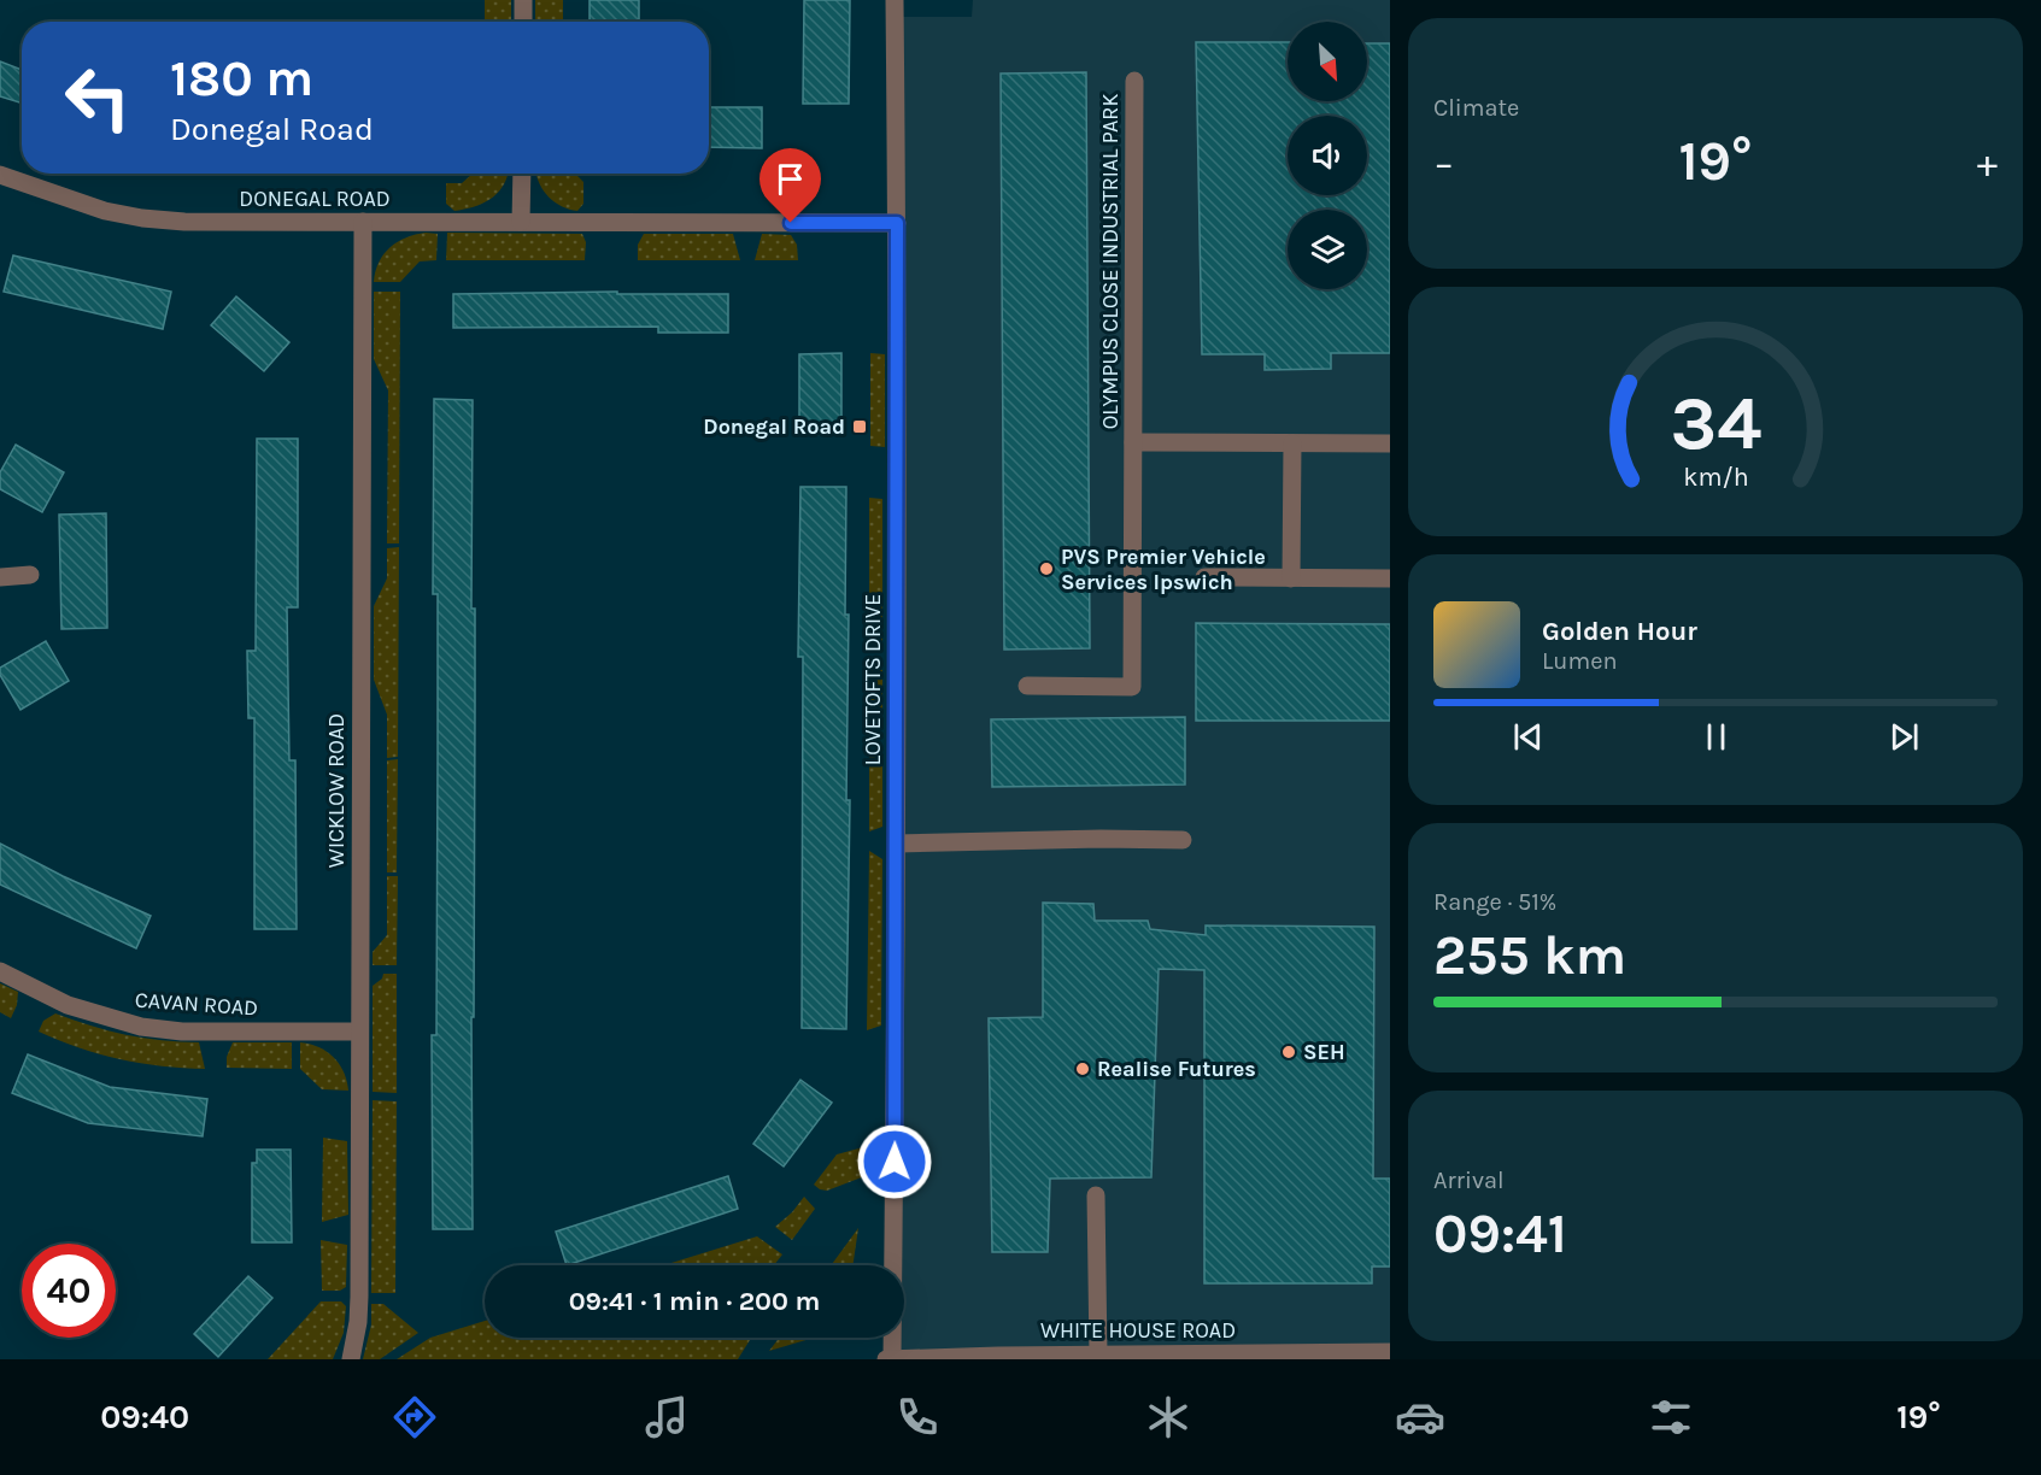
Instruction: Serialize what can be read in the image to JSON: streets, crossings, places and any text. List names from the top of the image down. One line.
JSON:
{"streets":{"street":["DONEGAL ROAD","OLYMPUS CLOSE INDUSTRIAL PARK","LOVETOFTS DRIVE","WICKLOW ROAD","CAVAN ROAD","WHITE HOUSE ROAD"]},"crossings":[["DONEGAL ROAD","LOVETOFTS DRIVE"],["DONEGAL ROAD","WICKLOW ROAD"],["LOVETOFTS DRIVE","WHITE HOUSE ROAD"],["WICKLOW ROAD","CAVAN ROAD"]],"places":{"transit":["Donegal Road"],"other":["PVS Premier Vehicle Services Ipswich","SEH","Realise Futures"]},"north":"bottom right","page":{"tile":["Climate",["Range · 51%","255 km"],["Arrival","09:41"]],"turn":["180 m","Donegal Road"],"heat":["−","19°","+"],"song":["Golden Hour","Lumen"],"limit":"40","trip":"09:41 · 1 min · 200 m","tabs":["09:40","19°"],"gauge":["34","km/h"]}}
